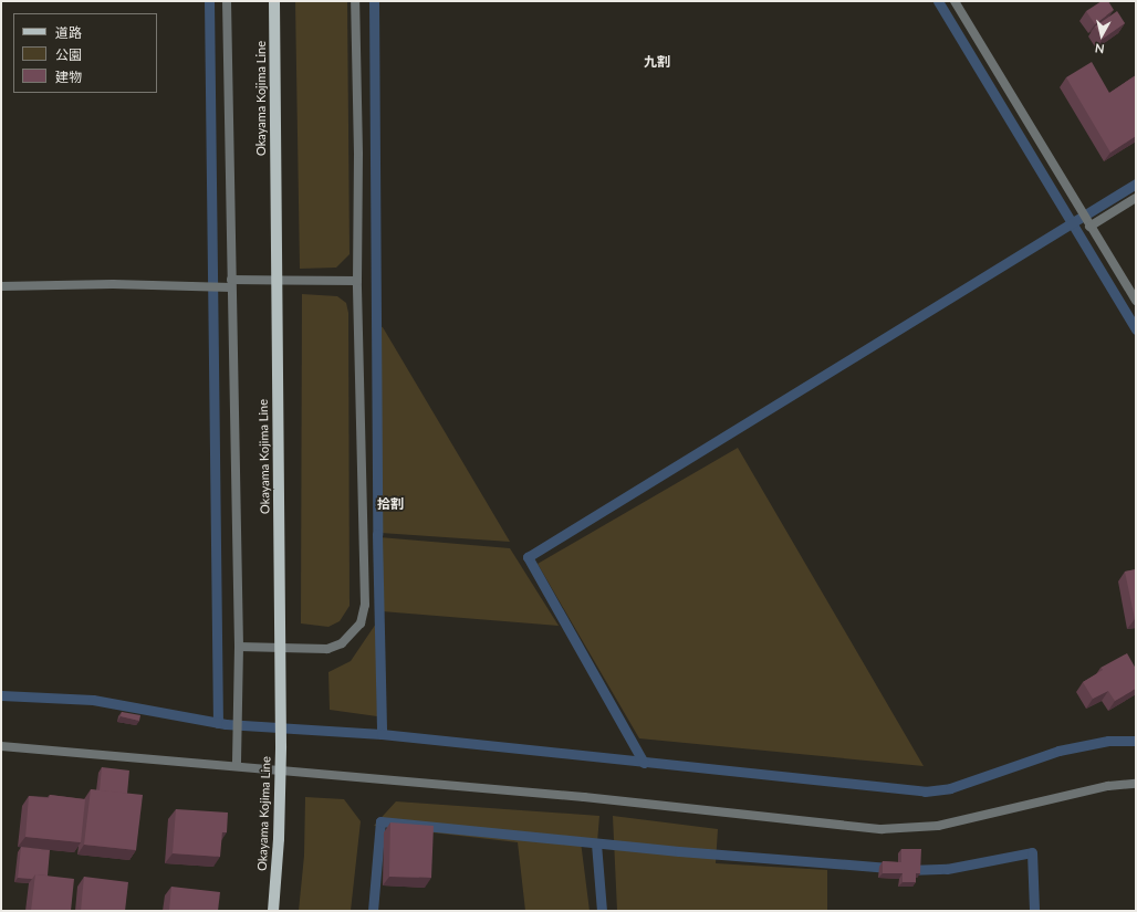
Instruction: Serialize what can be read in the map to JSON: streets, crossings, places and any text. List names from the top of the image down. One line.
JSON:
{"streets":{"main road":["Okayama Kojima Line"]},"districts":["九割","拾割"],"legend":["道路","公園","建物"],"north":"bottom"}
